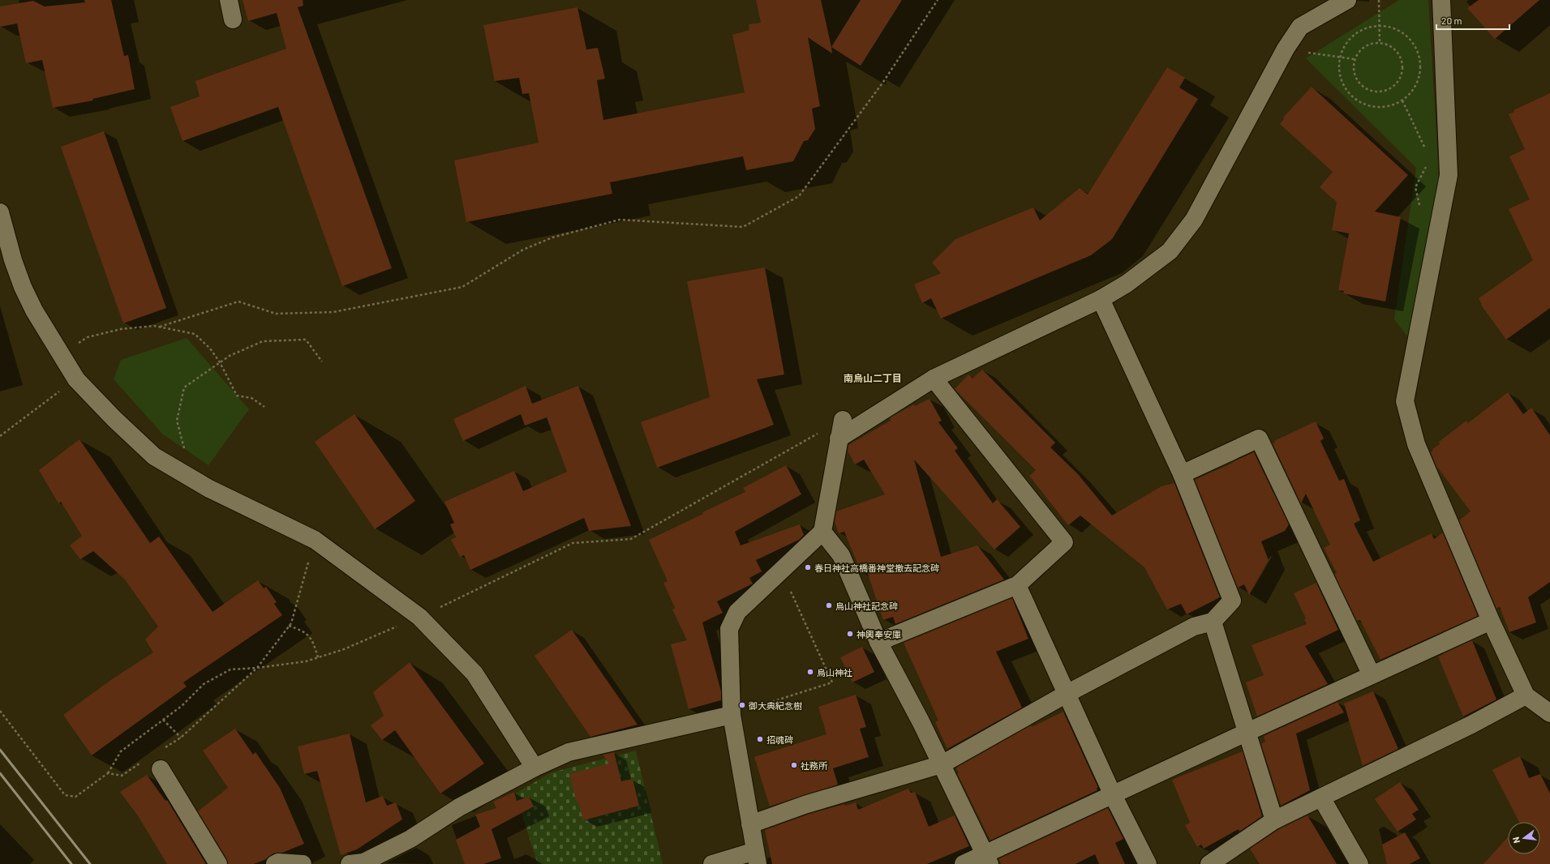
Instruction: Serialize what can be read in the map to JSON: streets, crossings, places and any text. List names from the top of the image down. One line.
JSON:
{"districts":["南烏山二丁目"],"places":["春日神社高橋番神堂撤去記念碑","烏山神社記念碑","神輿奉安庫","烏山神社","御大典紀念樹","招魂碑","社務所"],"scale_bar":"20 m","north":"left"}
